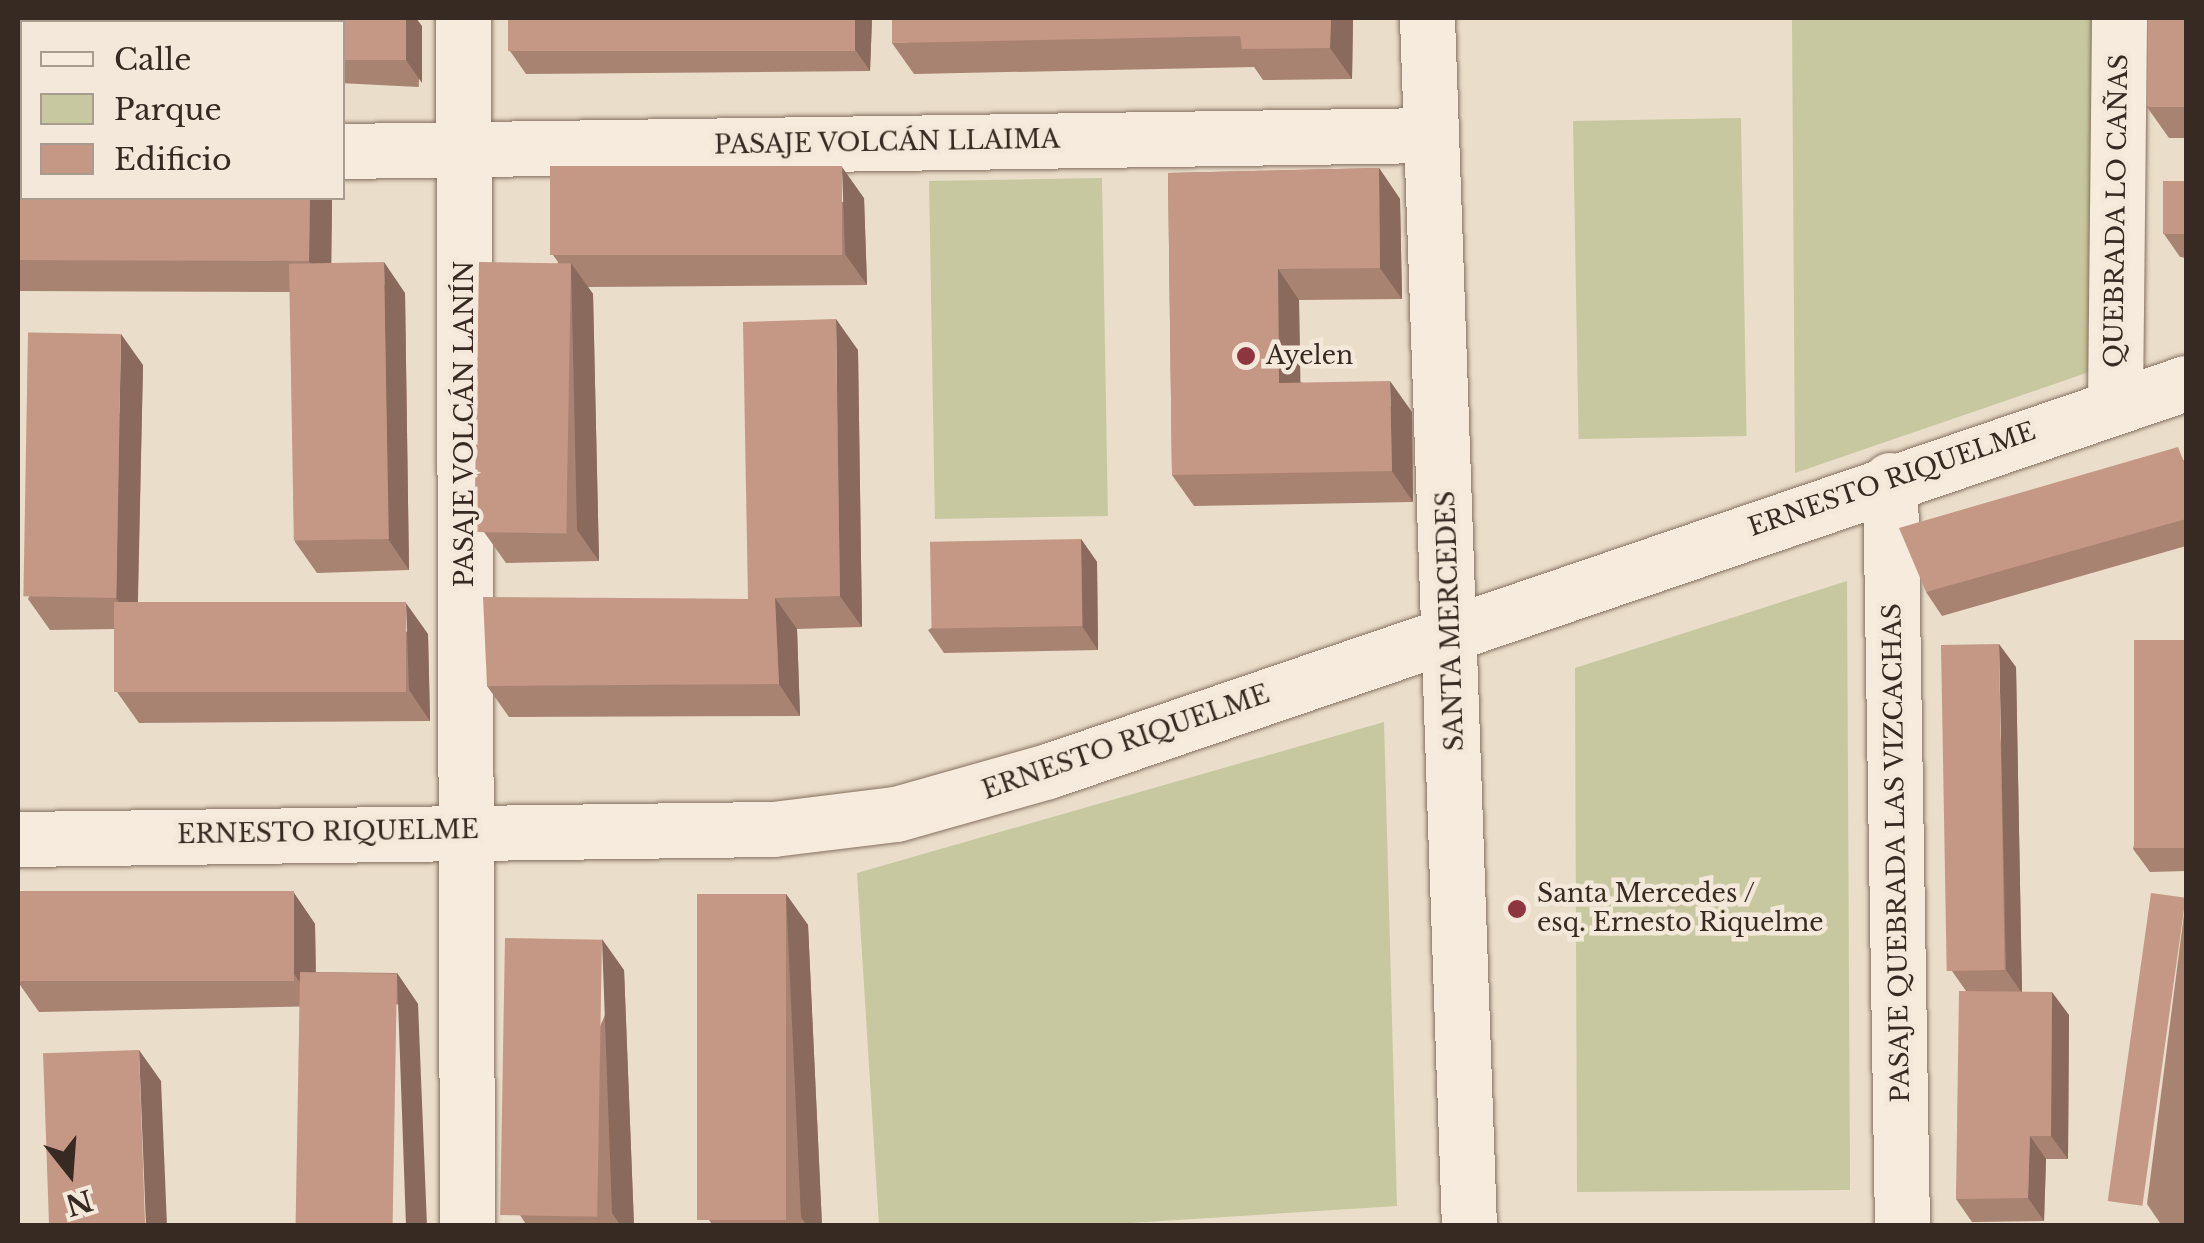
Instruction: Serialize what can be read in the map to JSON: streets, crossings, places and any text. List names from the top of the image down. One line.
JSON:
{"streets":{"street":["PASAJE VOLCÁN LLAIMA","QUEBRADA LO CAÑAS","PASAJE VOLCÁN LANÍN","ERNESTO RIQUELME","SANTA MERCEDES","PASAJE QUEBRADA LAS VIZCACHAS"]},"crossings":[["PASAJE VOLCÁN LLAIMA","PASAJE VOLCÁN LANÍN"],["PASAJE VOLCÁN LLAIMA","SANTA MERCEDES"],["QUEBRADA LO CAÑAS","ERNESTO RIQUELME"],["PASAJE VOLCÁN LANÍN","ERNESTO RIQUELME"],["ERNESTO RIQUELME","SANTA MERCEDES"],["ERNESTO RIQUELME","PASAJE QUEBRADA LAS VIZCACHAS"]],"places":["Ayelen","Santa Mercedes / esq. Ernesto Riquelme"],"legend":["Calle","Parque","Edificio"],"north":"bottom"}
